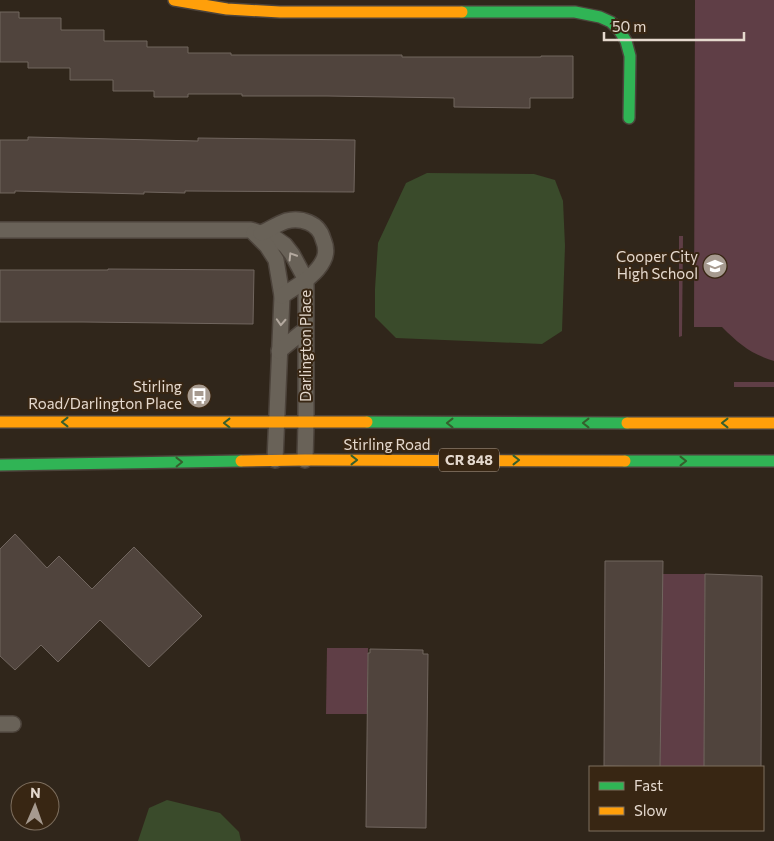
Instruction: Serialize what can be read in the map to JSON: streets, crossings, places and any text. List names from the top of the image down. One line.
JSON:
{"streets":{"main road":["Stirling Road","CR 848"],"street":["Darlington Place"]},"crossings":[["Darlington Place","Stirling Road"]],"places":{"school or university":["Cooper City High School"],"bus stop":["Stirling Road/Darlington Place"]},"legend":["Fast","Slow"],"scale_bar":"50 m","north":"top"}
